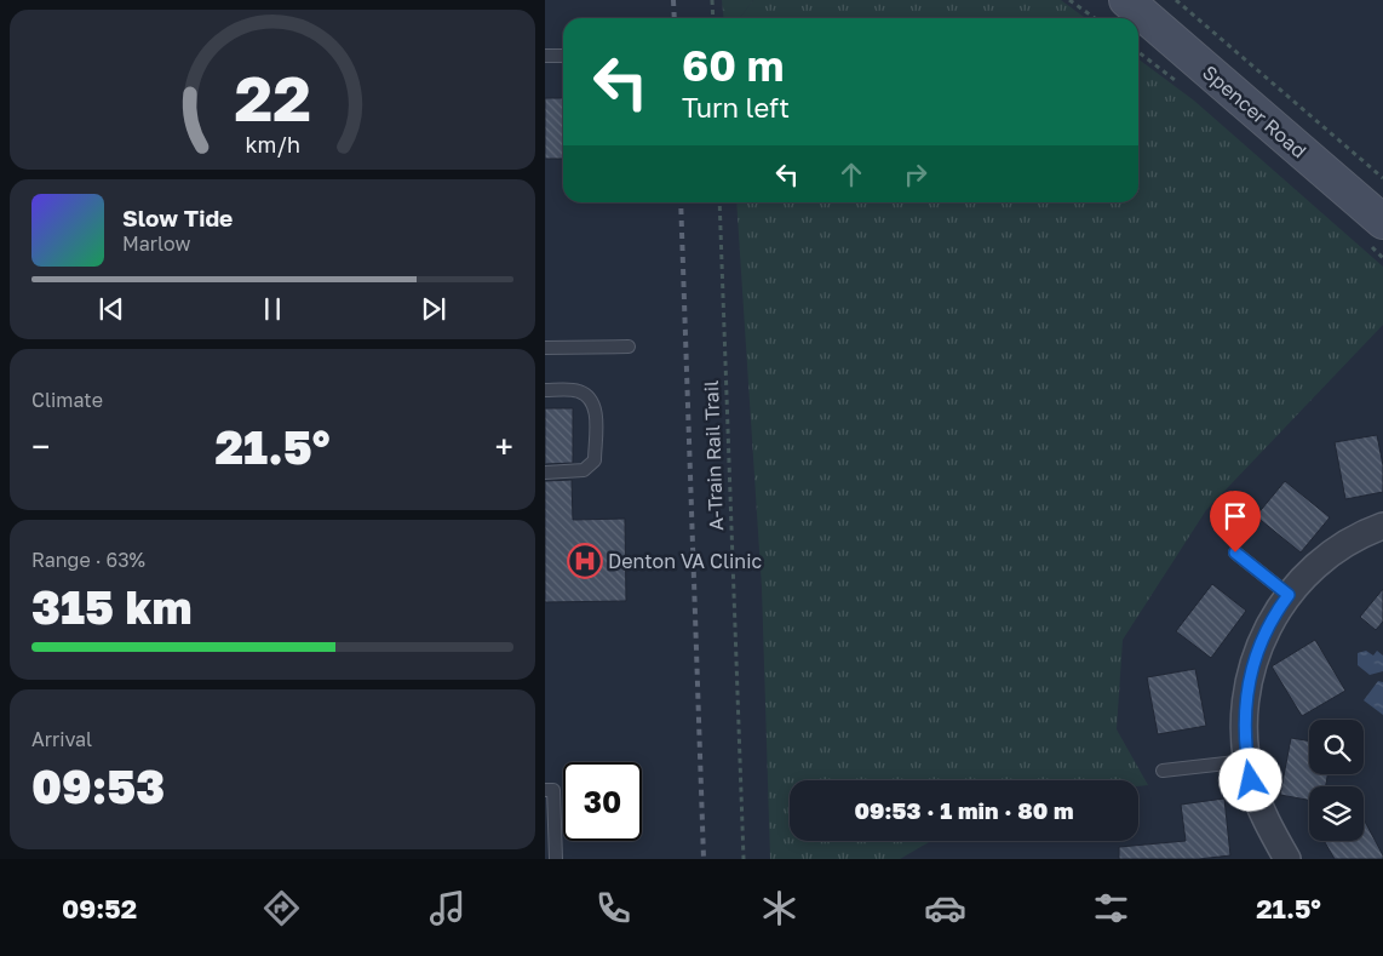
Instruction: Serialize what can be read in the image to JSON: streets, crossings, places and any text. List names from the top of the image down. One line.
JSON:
{"streets":{"street":["Spencer Road"],"path":["A-Train Rail Trail"]},"places":{"hospital":["Denton VA Clinic"]},"page":{"turn":["60 m","Turn left"],"song":["Slow Tide","Marlow"],"tile":["Climate",["Range · 63%","315 km"],["Arrival","09:53"]],"heat":["−","21.5°","+"],"limit":"30","trip":"09:53 · 1 min · 80 m","tabs":["09:52","21.5°"],"gauge":["22","km/h"]}}
